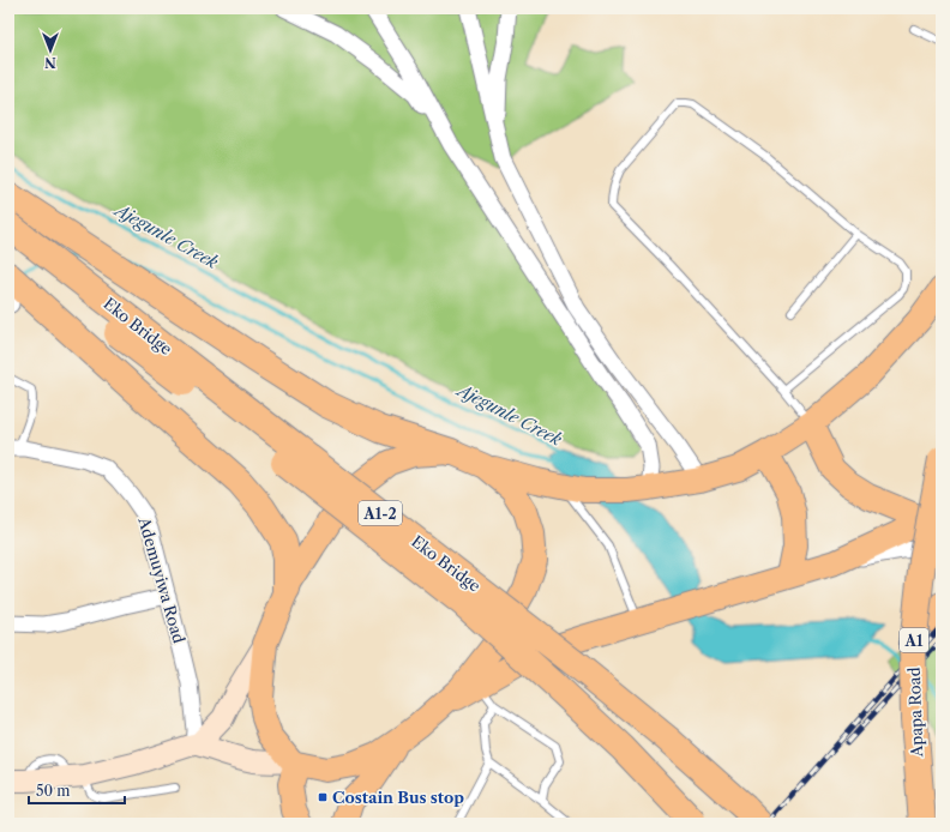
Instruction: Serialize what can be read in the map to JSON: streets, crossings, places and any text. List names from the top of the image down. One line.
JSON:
{"streets":{"highway":["Eko Bridge","A1-2","A1","Apapa Road"],"street":["Ademuyiwa Road"]},"water":["Ajegunle Creek"],"places":{"transit":["Costain Bus stop"]},"scale_bar":"50 m","north":"bottom"}
